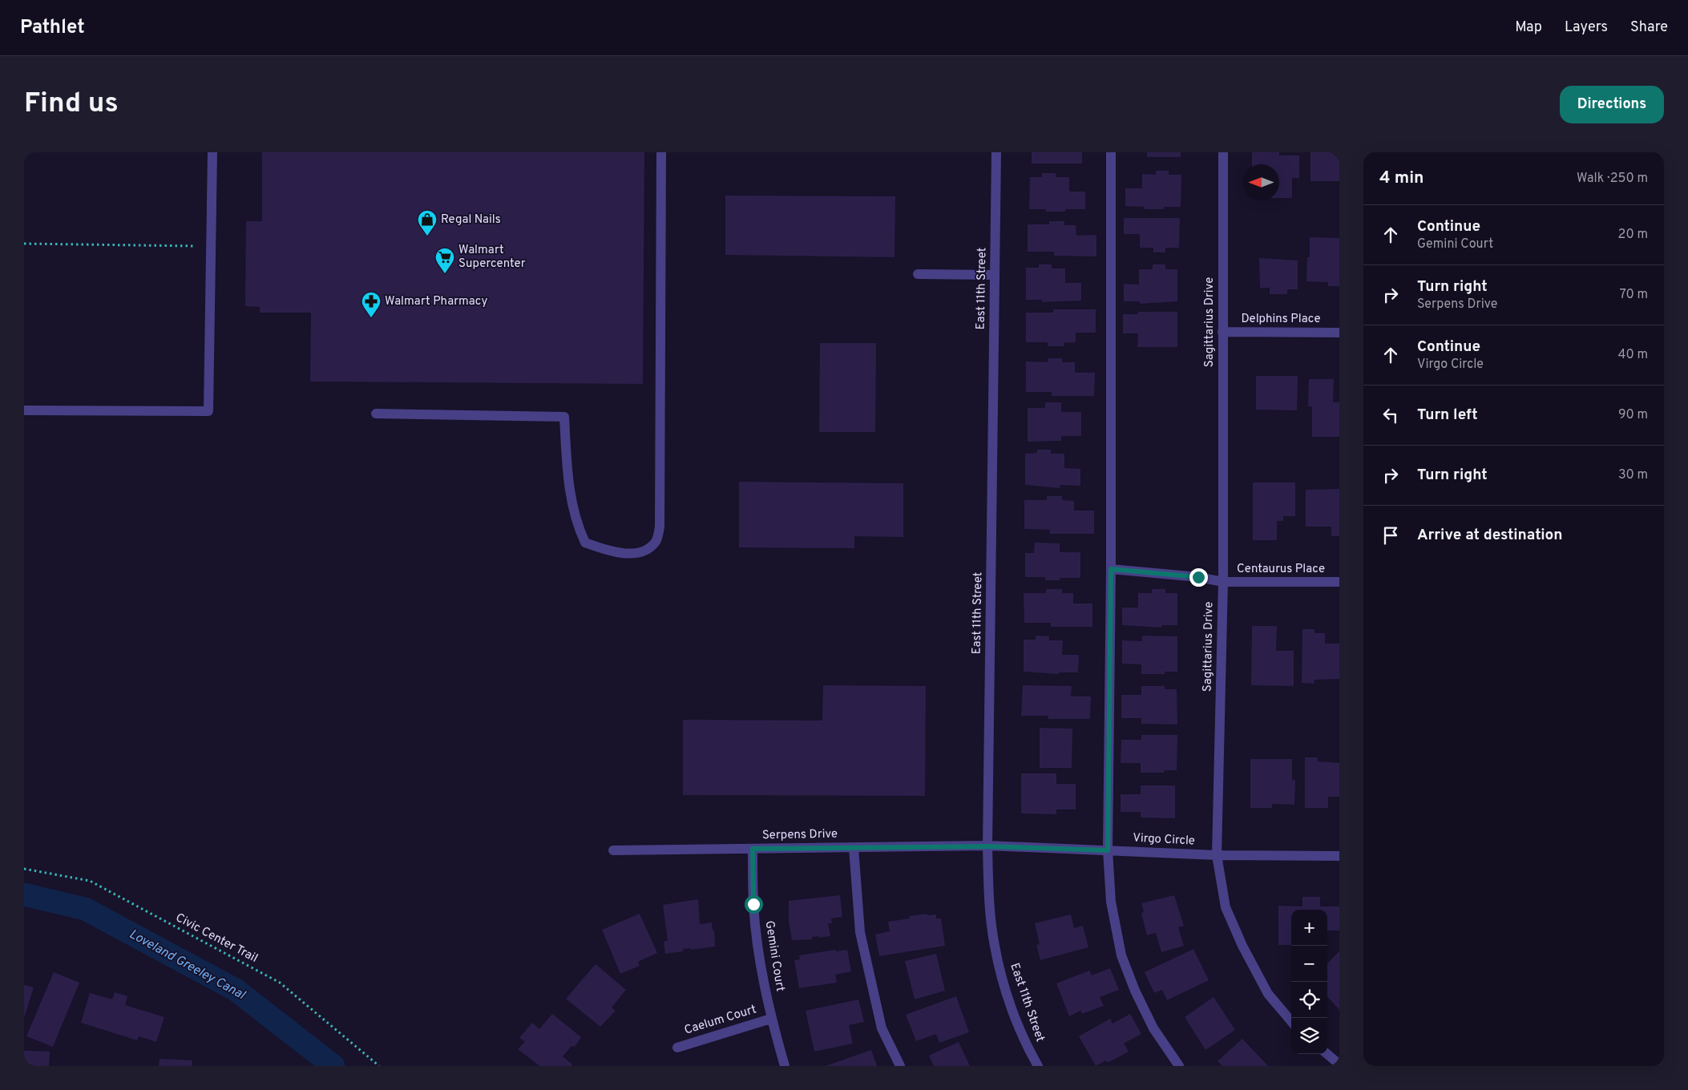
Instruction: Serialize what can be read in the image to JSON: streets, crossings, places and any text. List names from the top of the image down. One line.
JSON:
{"streets":{"street":["East 11th Street","Delphins Place","Sagittarius Drive","Centaurus Place","Serpens Drive","Virgo Circle","Gemini Court","Caelum Court"],"path":["Civic Center Trail"]},"crossings":[["East 11th Street","Serpens Drive"],["East 11th Street","Virgo Circle"],["Delphins Place","Sagittarius Drive"],["Sagittarius Drive","Centaurus Place"],["Sagittarius Drive","Virgo Circle"],["Serpens Drive","Virgo Circle"],["Serpens Drive","Gemini Court"],["Gemini Court","Caelum Court"]],"water":["Loveland Greeley Canal"],"places":{"shop":["Regal Nails"],"supermarket":["Walmart Supercenter"],"pharmacy":["Walmart Pharmacy"]},"north":"left","page":{"header":"Pathlet","nav":["Map","Layers","Share"],"buttons":"Directions","title":"Find us","heading":["4 min","Walk · 250 m"],"list":[["Continue","Gemini Court","20 m"],["Turn right","Serpens Drive","70 m"],["Continue","Virgo Circle","40 m"],["Turn left","90 m"],["Turn right","30 m"],"Arrive at destination"],"map_buttons":["+","−"]}}
